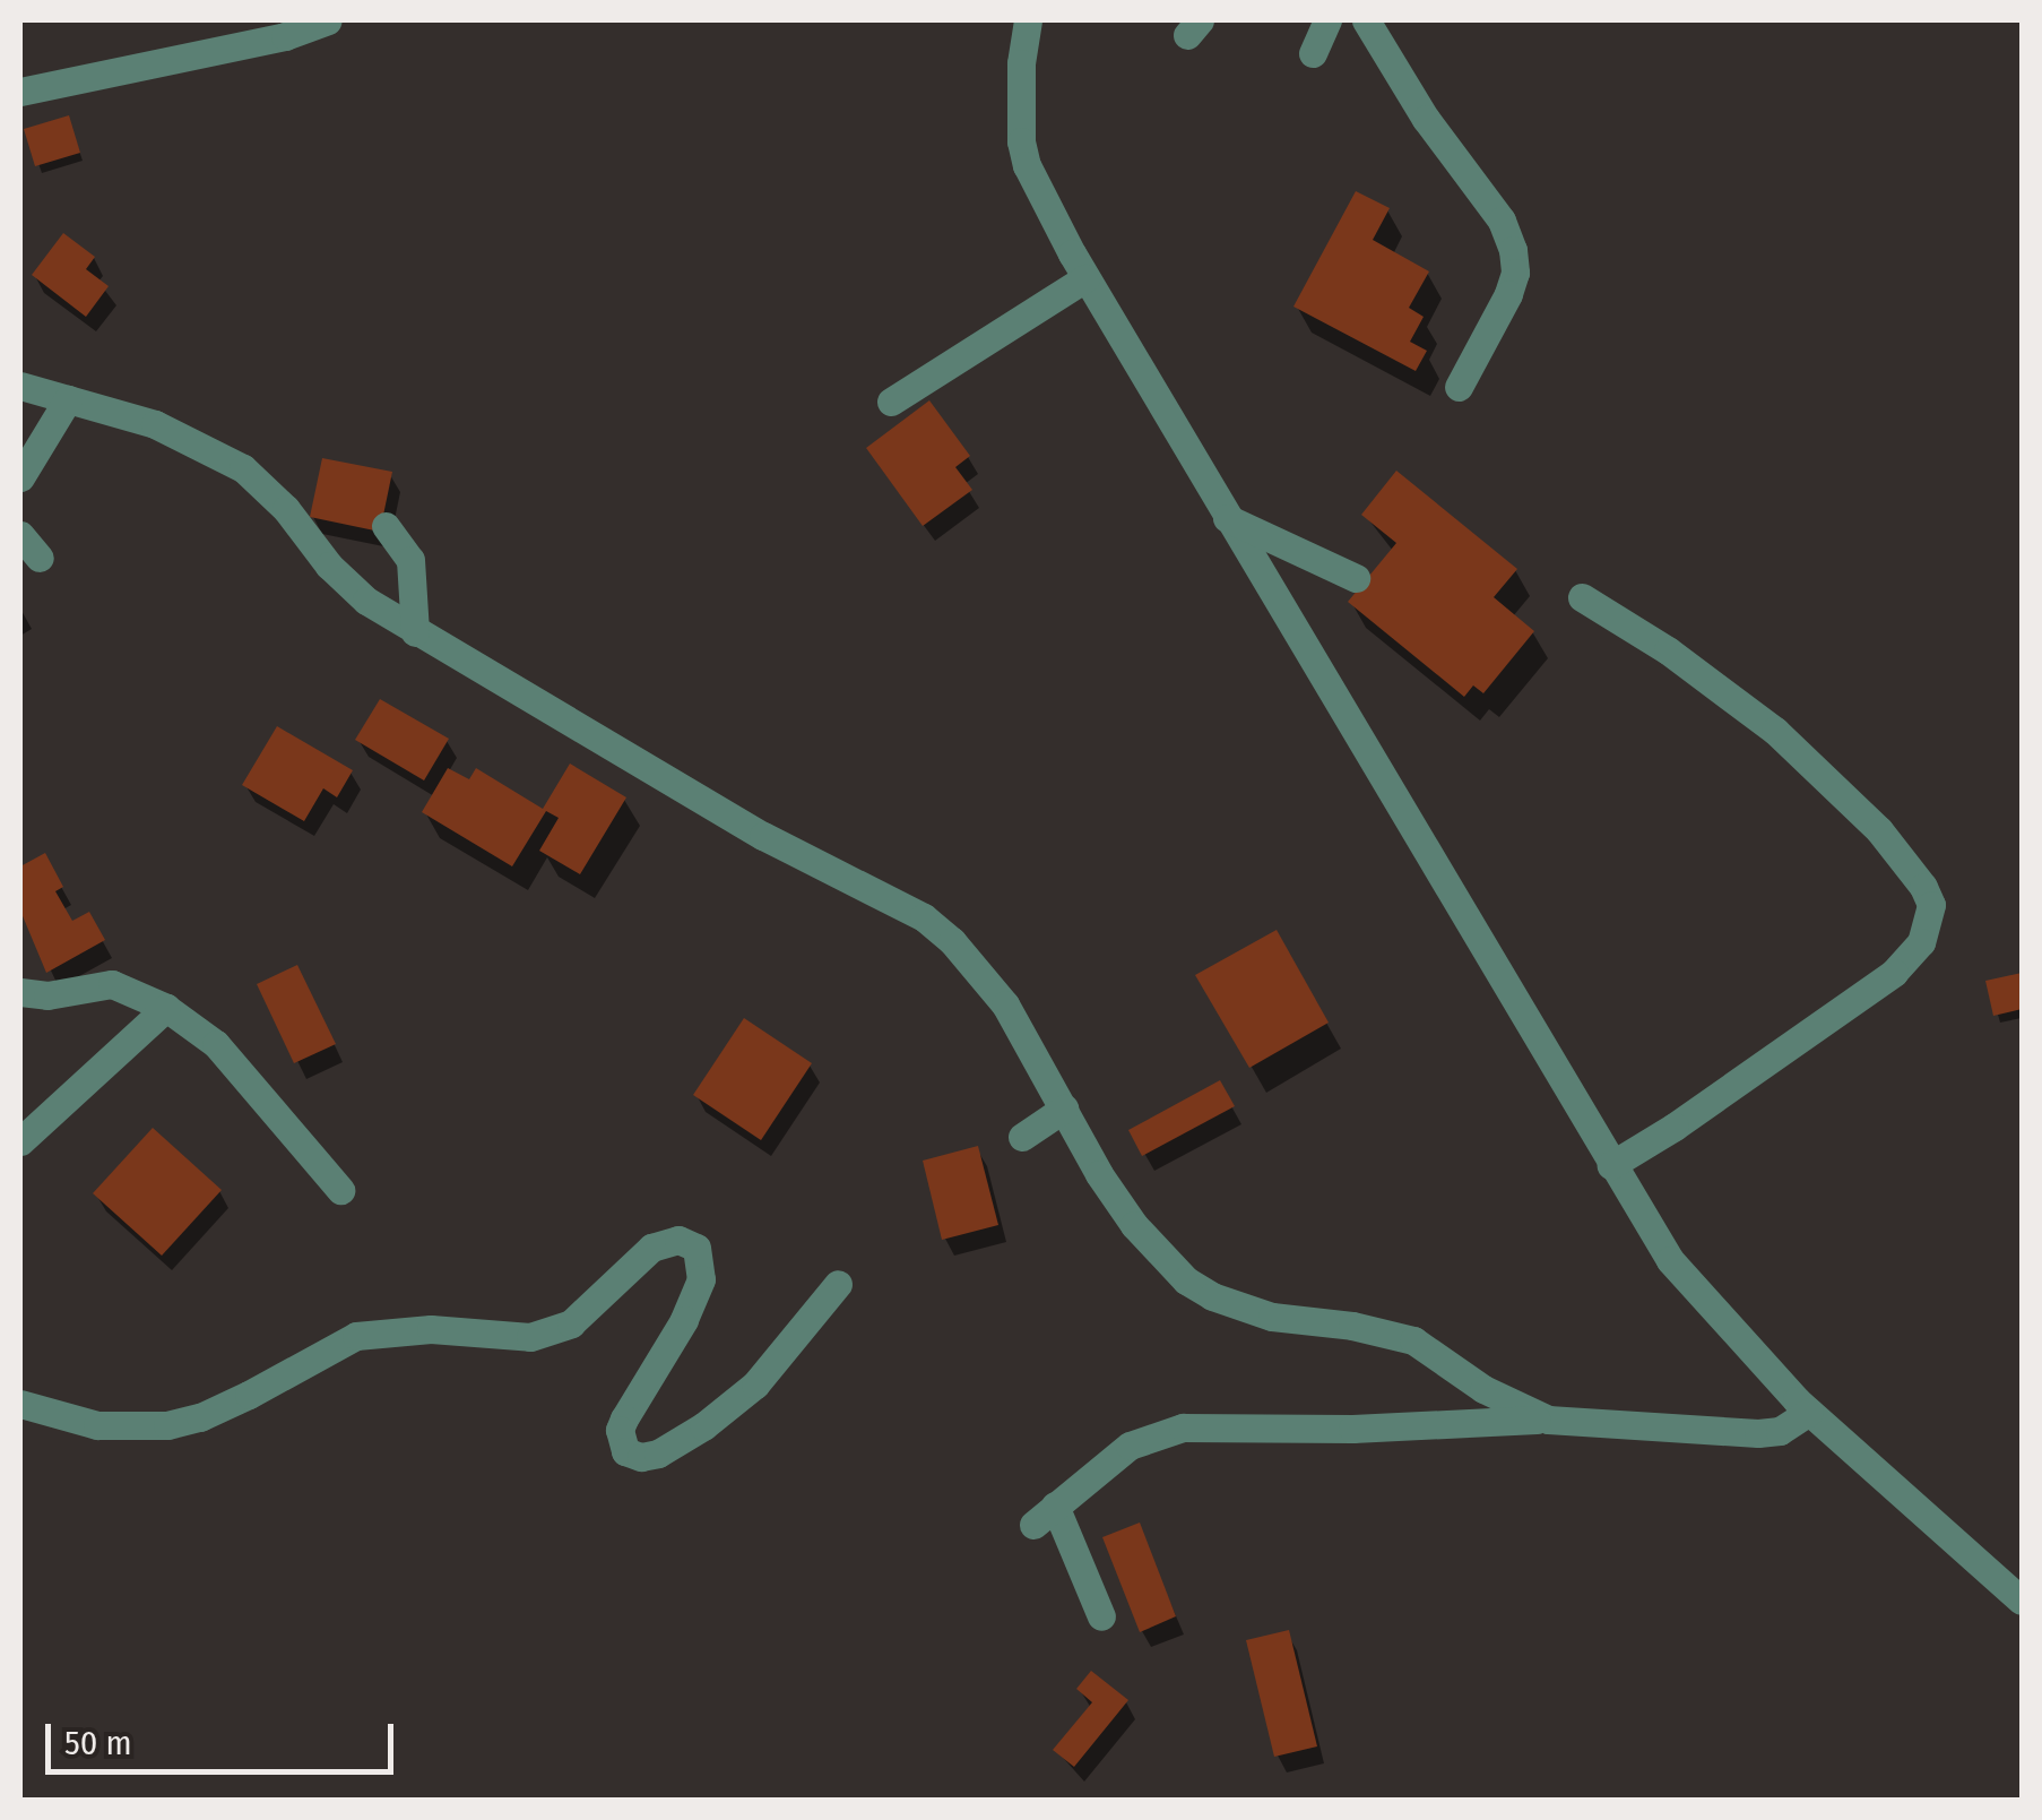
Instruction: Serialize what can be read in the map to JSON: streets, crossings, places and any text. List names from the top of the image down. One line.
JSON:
{"scale_bar":"50 m"}
